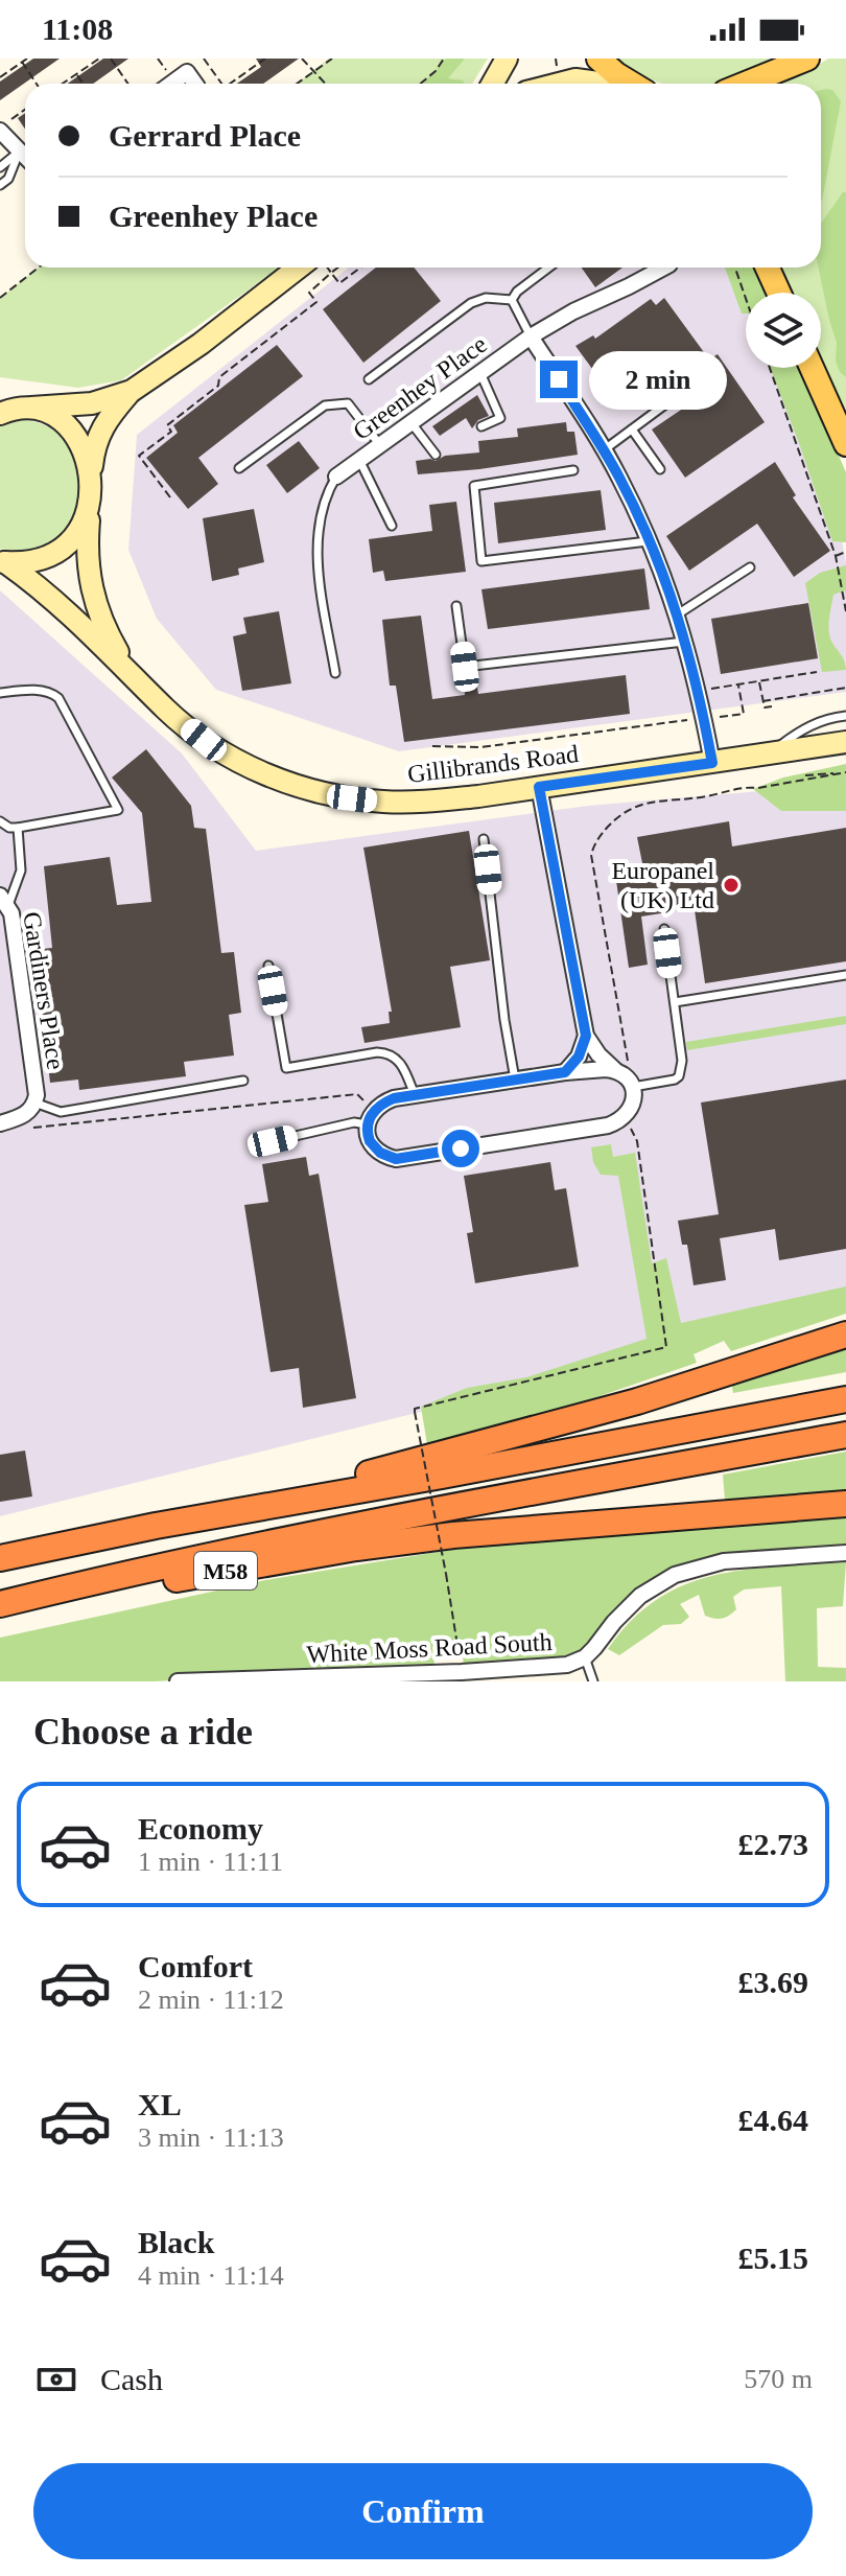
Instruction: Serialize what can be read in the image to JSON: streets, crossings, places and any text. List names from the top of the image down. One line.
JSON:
{"streets":{"highway":["M58"],"street":["Greenhey Place","Gillibrands Road","Gardiners Place","White Moss Road South"]},"places":["Europanel (UK) Ltd"],"page":{"status":"11:08","banner":["Gerrard Place","Greenhey Place"],"bubble":"2 min","heading":"Choose a ride","list":[{"name":"Economy","note":"1 min · 11:11","value":"£2.73"},{"name":"Comfort","note":"2 min · 11:12","value":"£3.69"},{"name":"XL","note":"3 min · 11:13","value":"£4.64"},{"name":"Black","note":"4 min · 11:14","value":"£5.15"}],"pay":["Cash","570 m"],"buttons":"Confirm"}}
